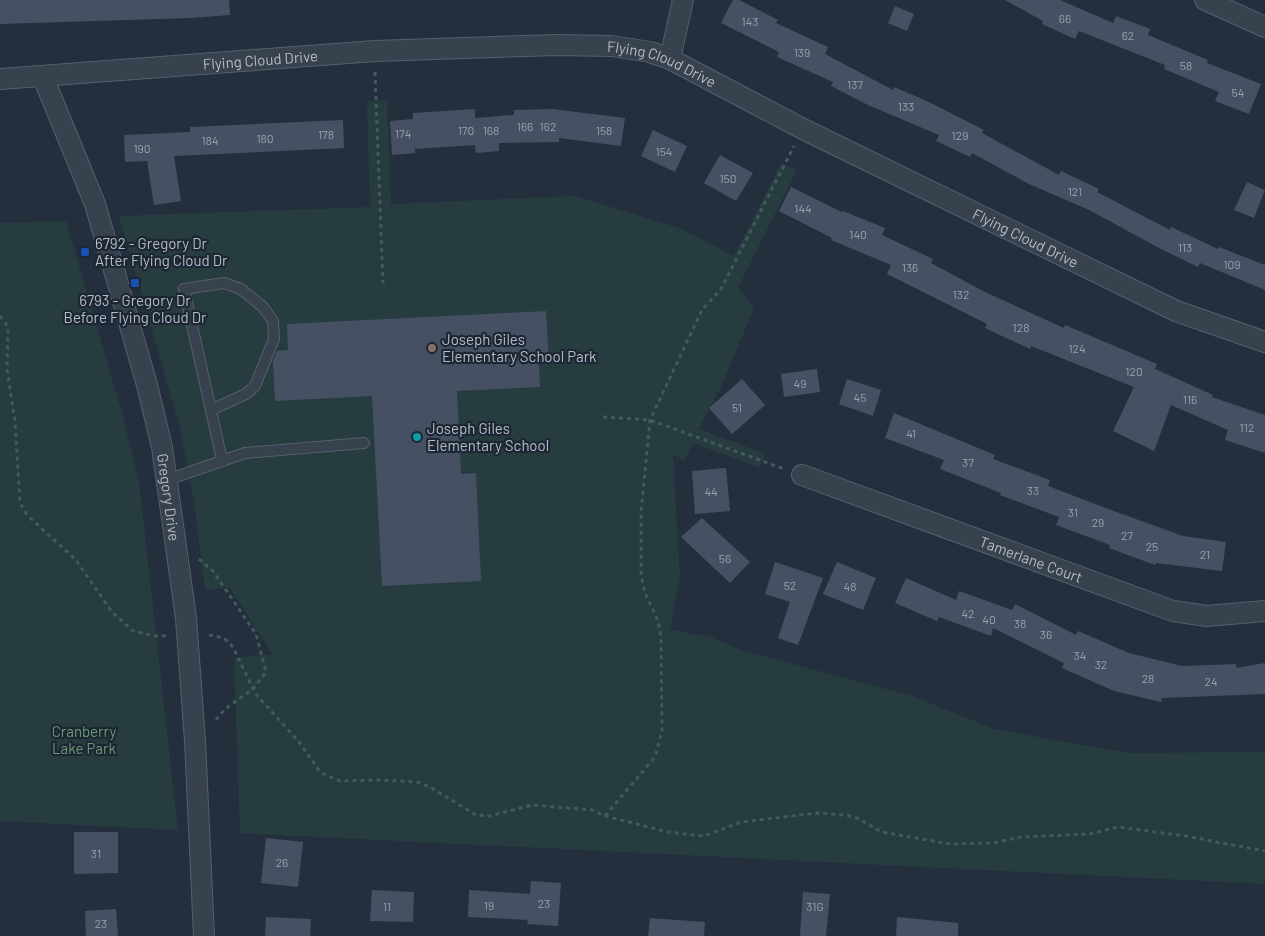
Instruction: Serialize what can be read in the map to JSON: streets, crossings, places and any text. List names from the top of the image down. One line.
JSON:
{"streets":{"street":["Flying Cloud Drive","Gregory Drive","Tamerlane Court"]},"crossings":[["Flying Cloud Drive","Gregory Drive"]],"parks":["Cranberry Lake Park"],"places":{"transit":["6792 - Gregory Dr After Flying Cloud Dr","6793 - Gregory Dr Before Flying Cloud Dr"],"other":["Joseph Giles Elementary School Park","Joseph Giles Elementary School"]},"house_numbers":["66","143","62","139","58","137","54","133","166","162","170","168","158","174","178","129","180","184","190","154","150","121","144","140","113","109","136","132","128","124","120","49","45","116","51","112","41","37","33","44","31","29","27","25","21","56","52","48","42","40","38","36","34","32","28","24","31","26","23","19","11","31G","23"]}
